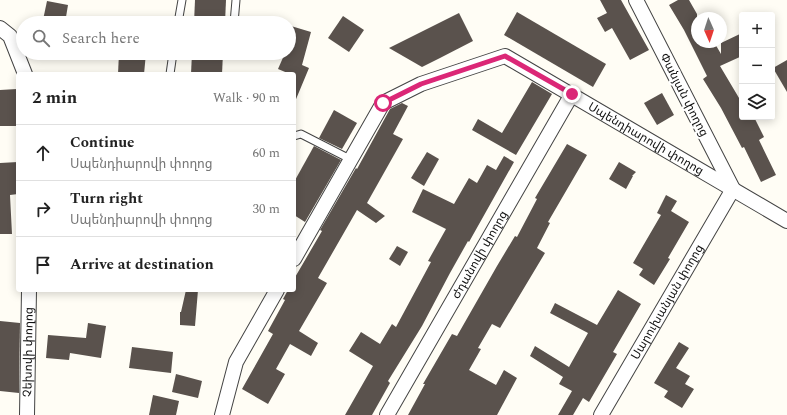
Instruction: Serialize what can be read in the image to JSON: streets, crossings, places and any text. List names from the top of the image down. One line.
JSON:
{"streets":{"street":["Փանյան փողոց","Սպենդիարովի փողոց","Ժդանովի փողոց","Սարուխանյան փողոց","Չեխովի փողոց"]},"crossings":[["Փանյան փողոց","Սպենդիարովի փողոց"],["Փանյան փողոց","Սարուխանյան փողոց"],["Սպենդիարովի փողոց","Ժդանովի փողոց"],["Սպենդիարովի փողոց","Սարուխանյան փողոց"]],"north":"bottom","page":{"map_buttons":["+","−"],"search":"Search here","heading":["2 min","Walk · 90 m"],"list":[["Continue","Սպենդիարովի փողոց","60 m"],["Turn right","Սպենդիարովի փողոց","30 m"],"Arrive at destination"]}}
